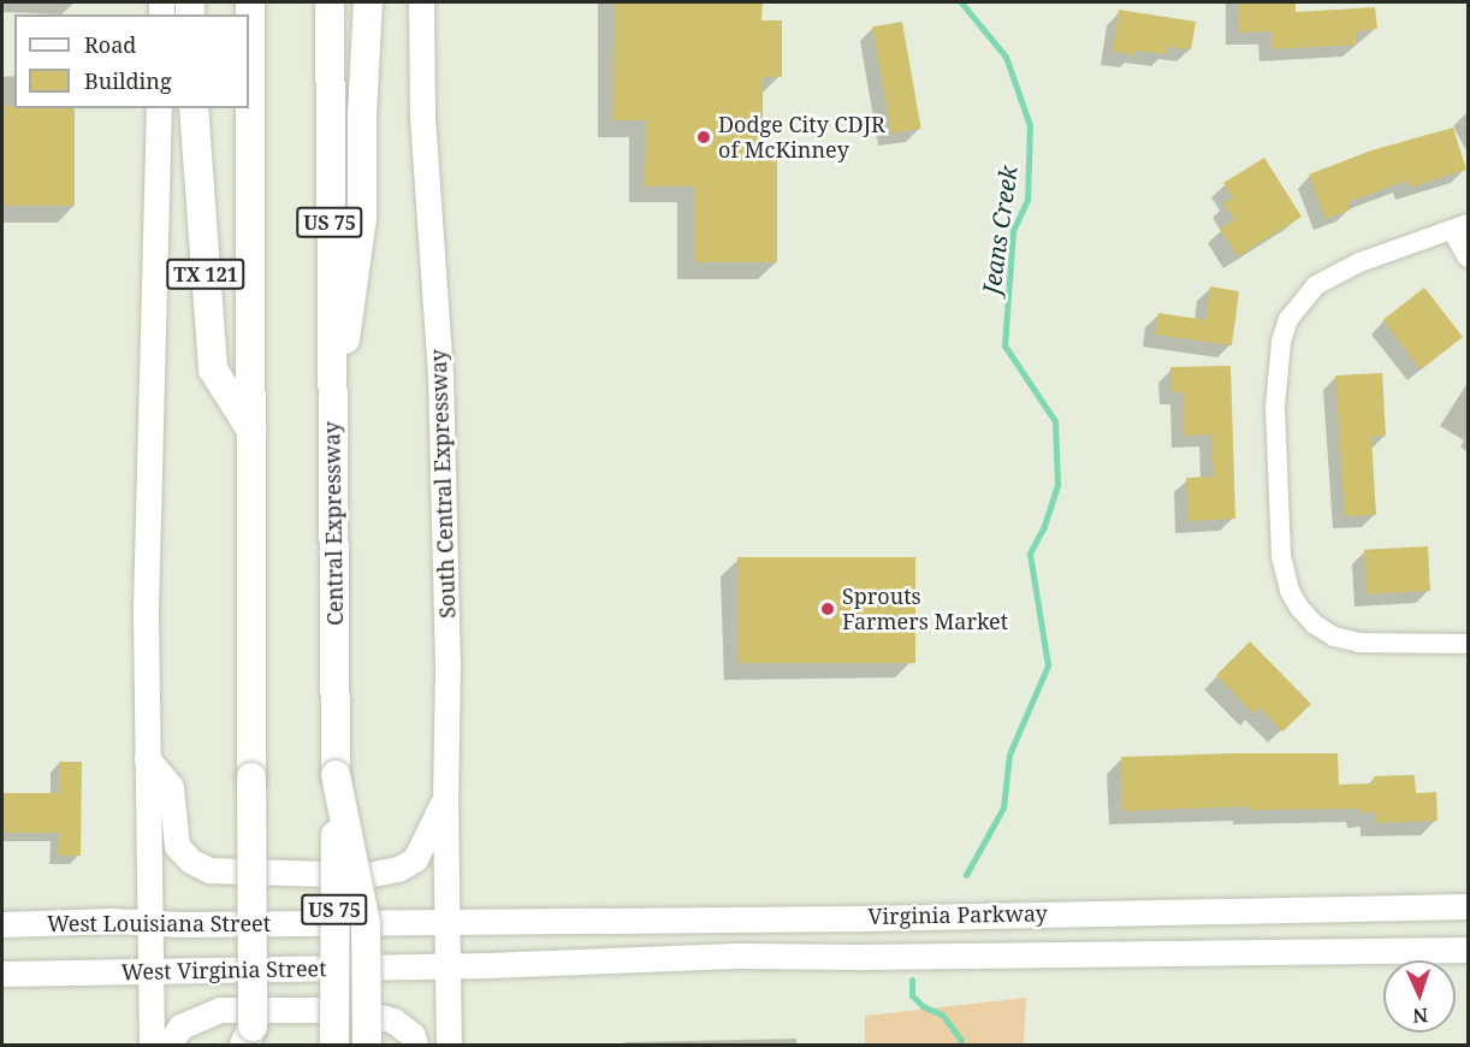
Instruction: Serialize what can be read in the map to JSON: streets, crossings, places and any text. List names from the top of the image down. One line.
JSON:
{"streets":{"highway":["US 75","TX 121","Central Expressway"],"main road":["South Central Expressway","Virginia Parkway","West Louisiana Street","West Virginia Street"]},"crossings":[["South Central Expressway","Virginia Parkway"],["South Central Expressway","West Louisiana Street"],["South Central Expressway","West Virginia Street"],["Virginia Parkway","West Louisiana Street"],["Virginia Parkway","West Virginia Street"]],"water":["Jeans Creek"],"places":["Dodge City CDJR of McKinney","Sprouts Farmers Market"],"legend":["Road","Building"],"north":"bottom"}
